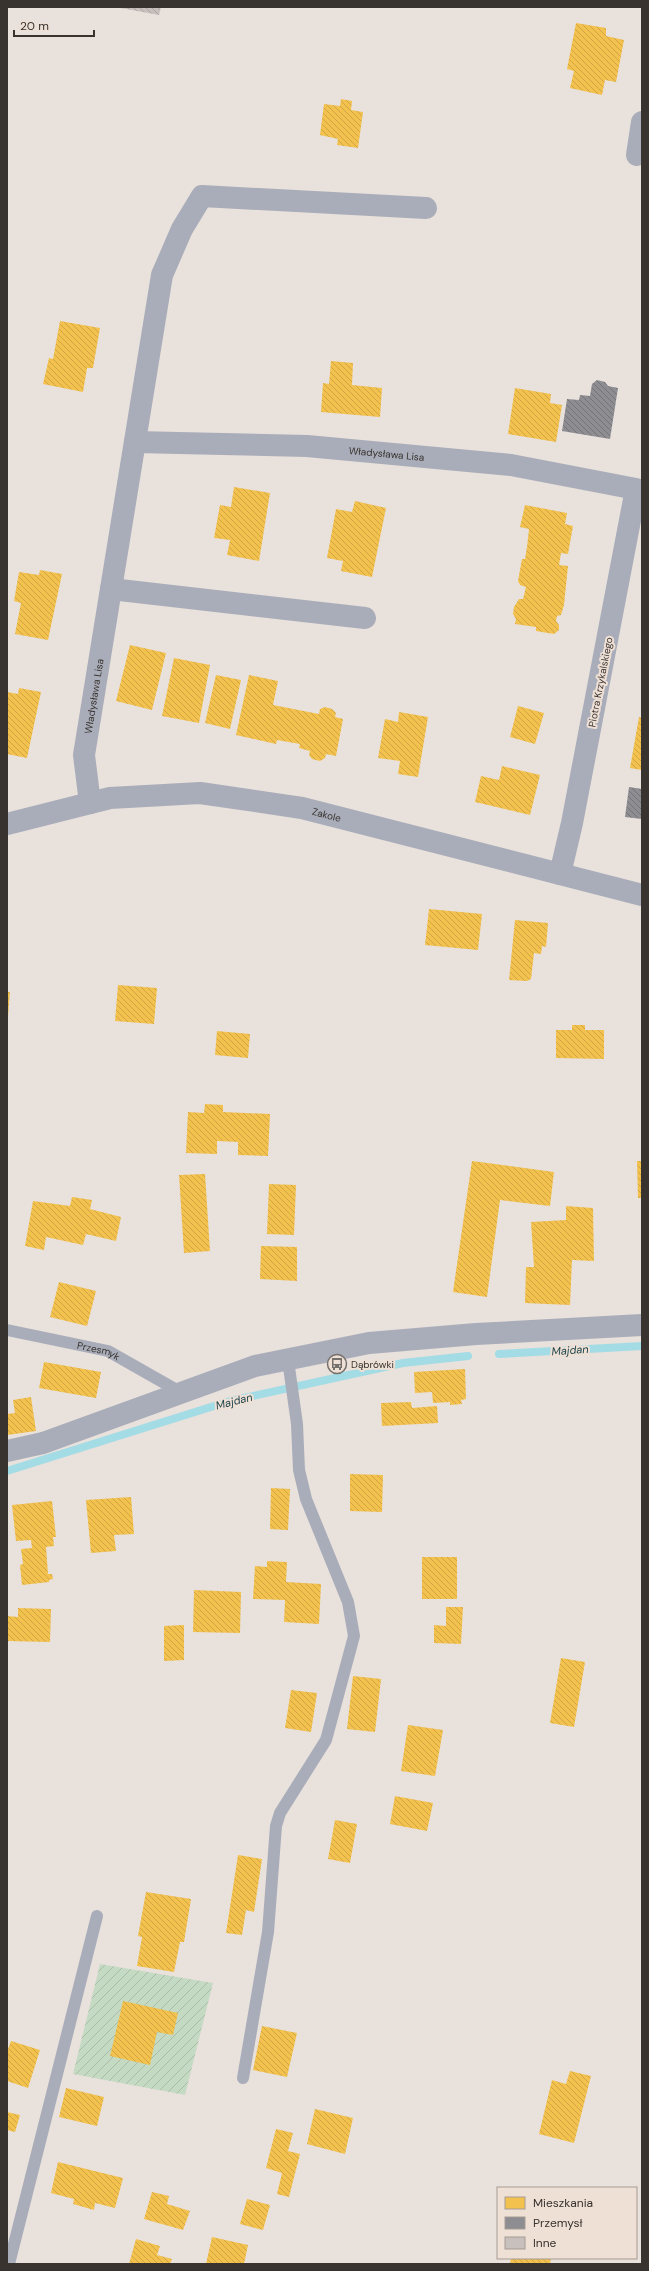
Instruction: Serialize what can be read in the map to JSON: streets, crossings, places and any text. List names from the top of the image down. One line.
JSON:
{"streets":{"street":["Władysława Lisa","Piotra Krzykalskiego","Zakole"],"lane":["Przesmyk"]},"crossings":[["Władysława Lisa","Piotra Krzykalskiego"],["Władysława Lisa","Zakole"],["Piotra Krzykalskiego","Zakole"]],"water":["Majdan"],"places":{"bus stop":["Dąbrówki"]},"legend":["Mieszkania","Przemysł","Inne"],"scale_bar":"20 m"}
